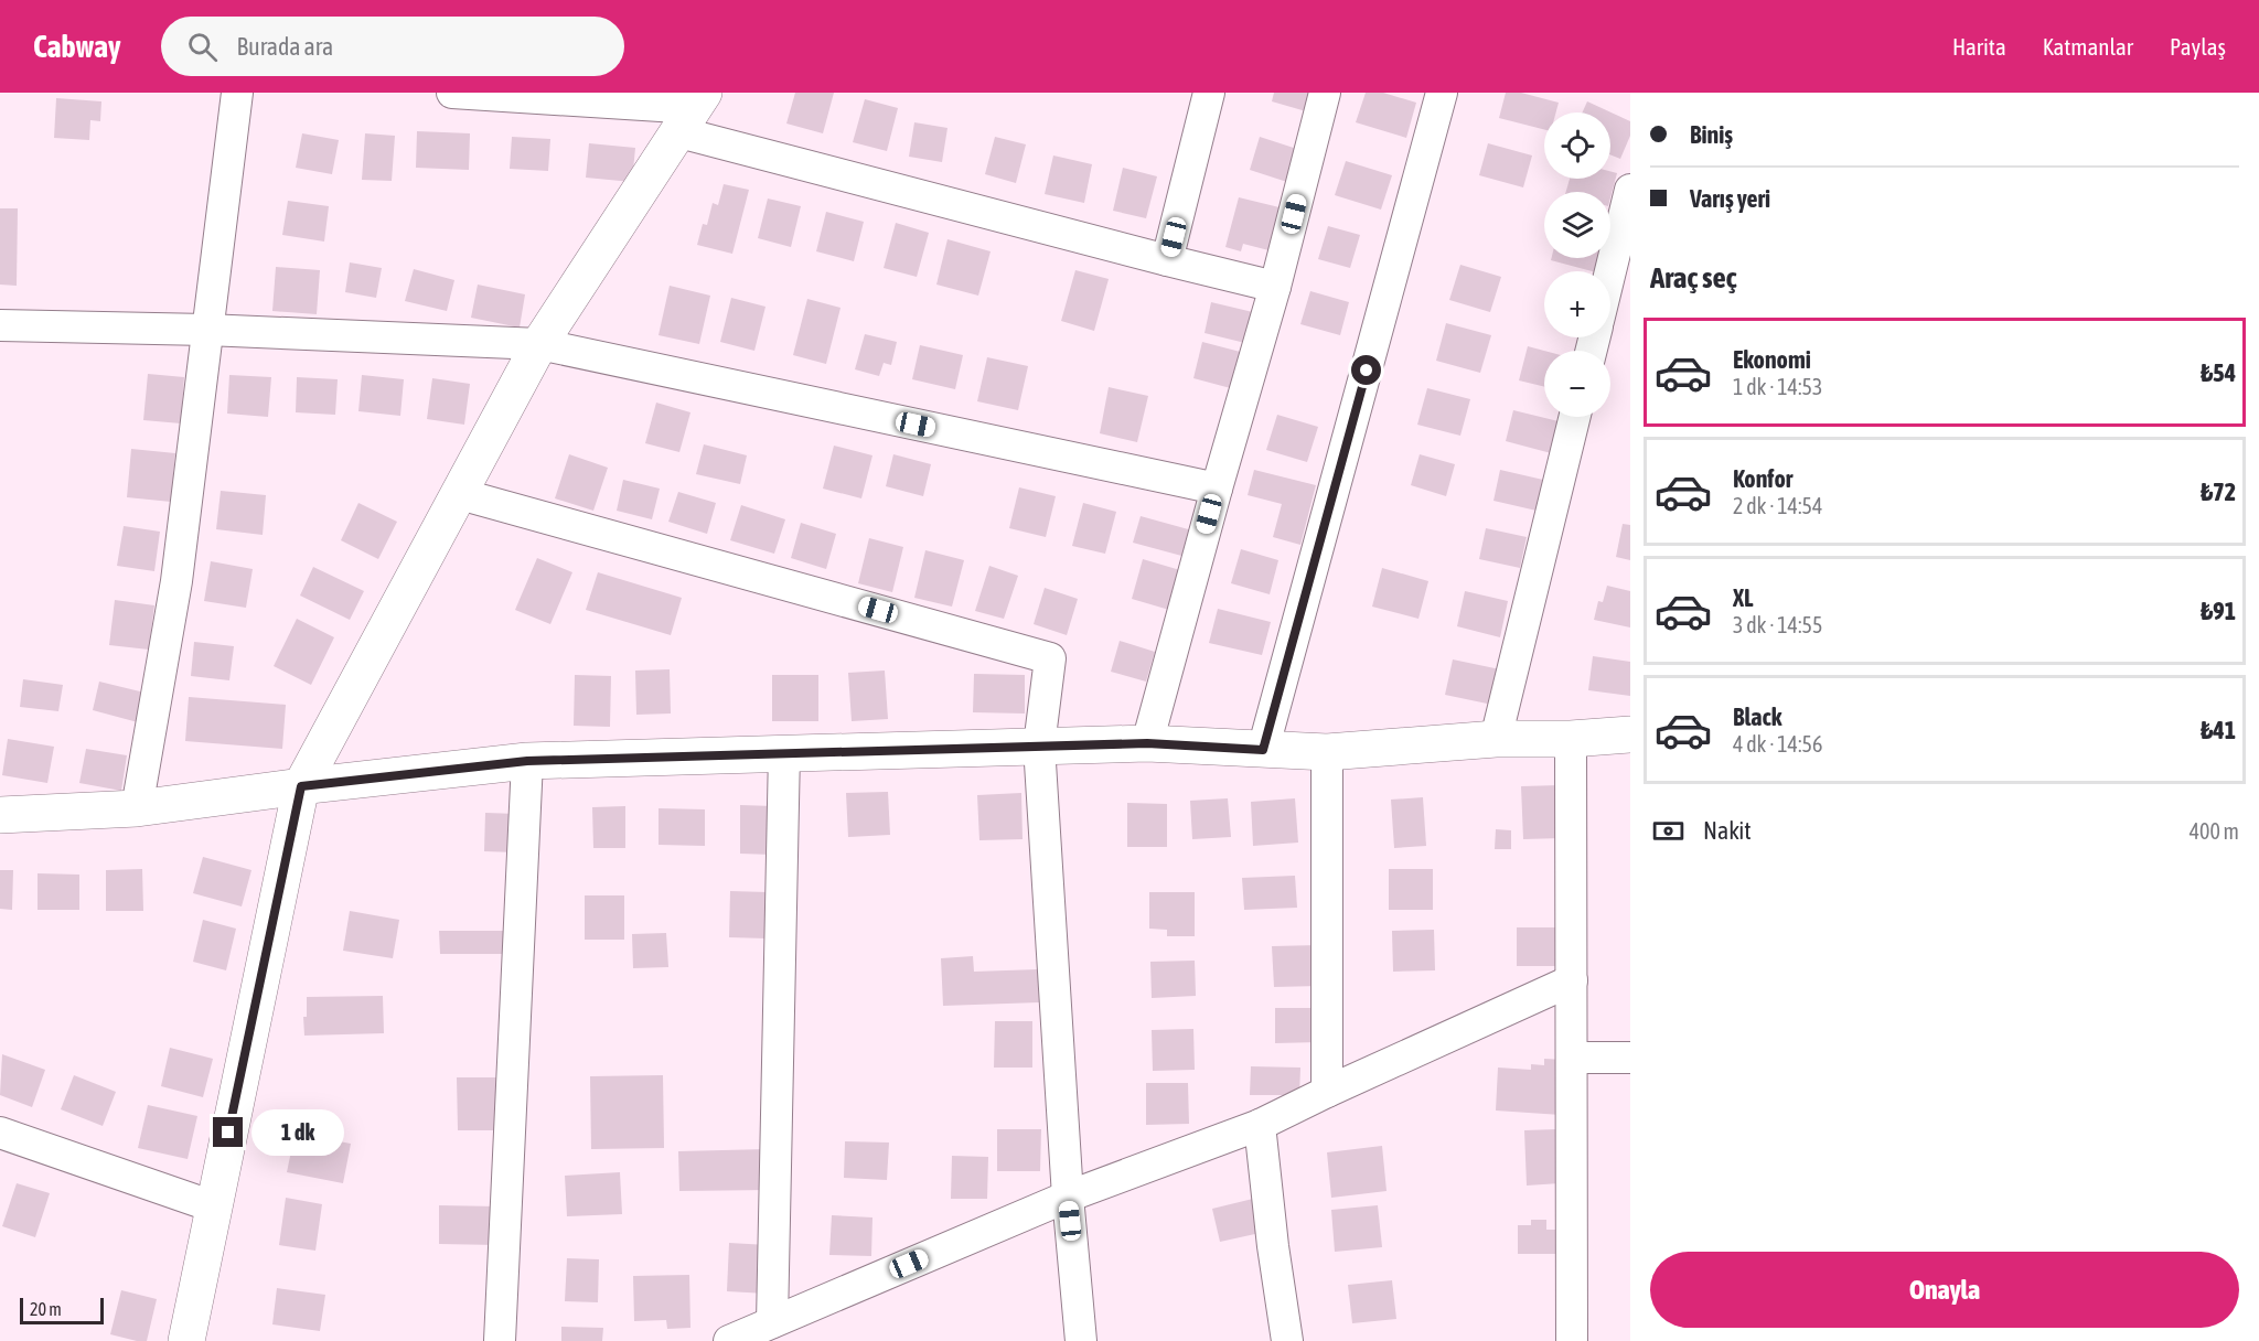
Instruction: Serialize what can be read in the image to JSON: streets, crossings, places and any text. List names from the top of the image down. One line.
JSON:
{"scale_bar":"20 m","page":{"header":"Cabway","search":"Burada ara","nav":["Harita","Katmanlar","Paylaş"],"banner":["Biniş","Varış yeri"],"map_buttons":["+","−"],"heading":"Araç seç","list":[{"name":"Ekonomi","note":"1 dk · 14:53","value":"₺54"},{"name":"Konfor","note":"2 dk · 14:54","value":"₺72"},{"name":"XL","note":"3 dk · 14:55","value":"₺91"},{"name":"Black","note":"4 dk · 14:56","value":"₺41"}],"pay":["Nakit","400 m"],"bubble":"1 dk","buttons":"Onayla","scale":"20 m"}}
